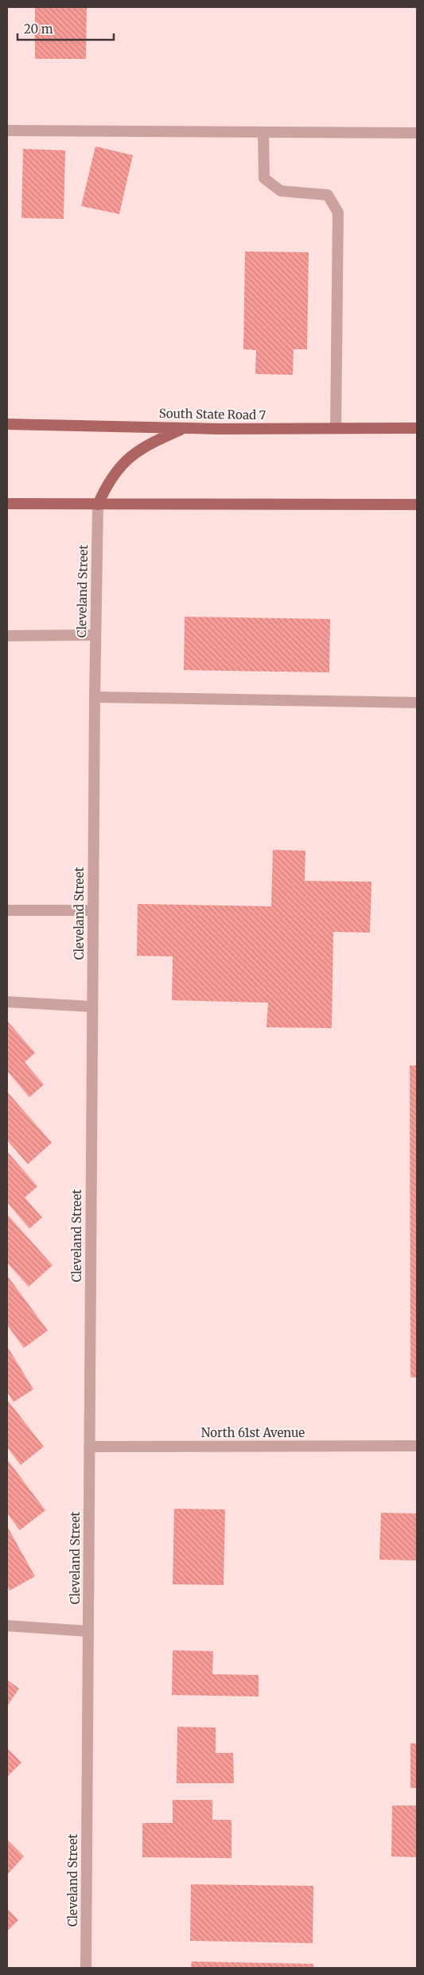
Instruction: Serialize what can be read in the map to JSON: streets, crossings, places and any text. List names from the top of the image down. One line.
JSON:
{"streets":{"main road":["South State Road 7"],"street":["Cleveland Street","North 61st Avenue"]},"crossings":[["Cleveland Street","North 61st Avenue"]],"scale_bar":"20 m"}
